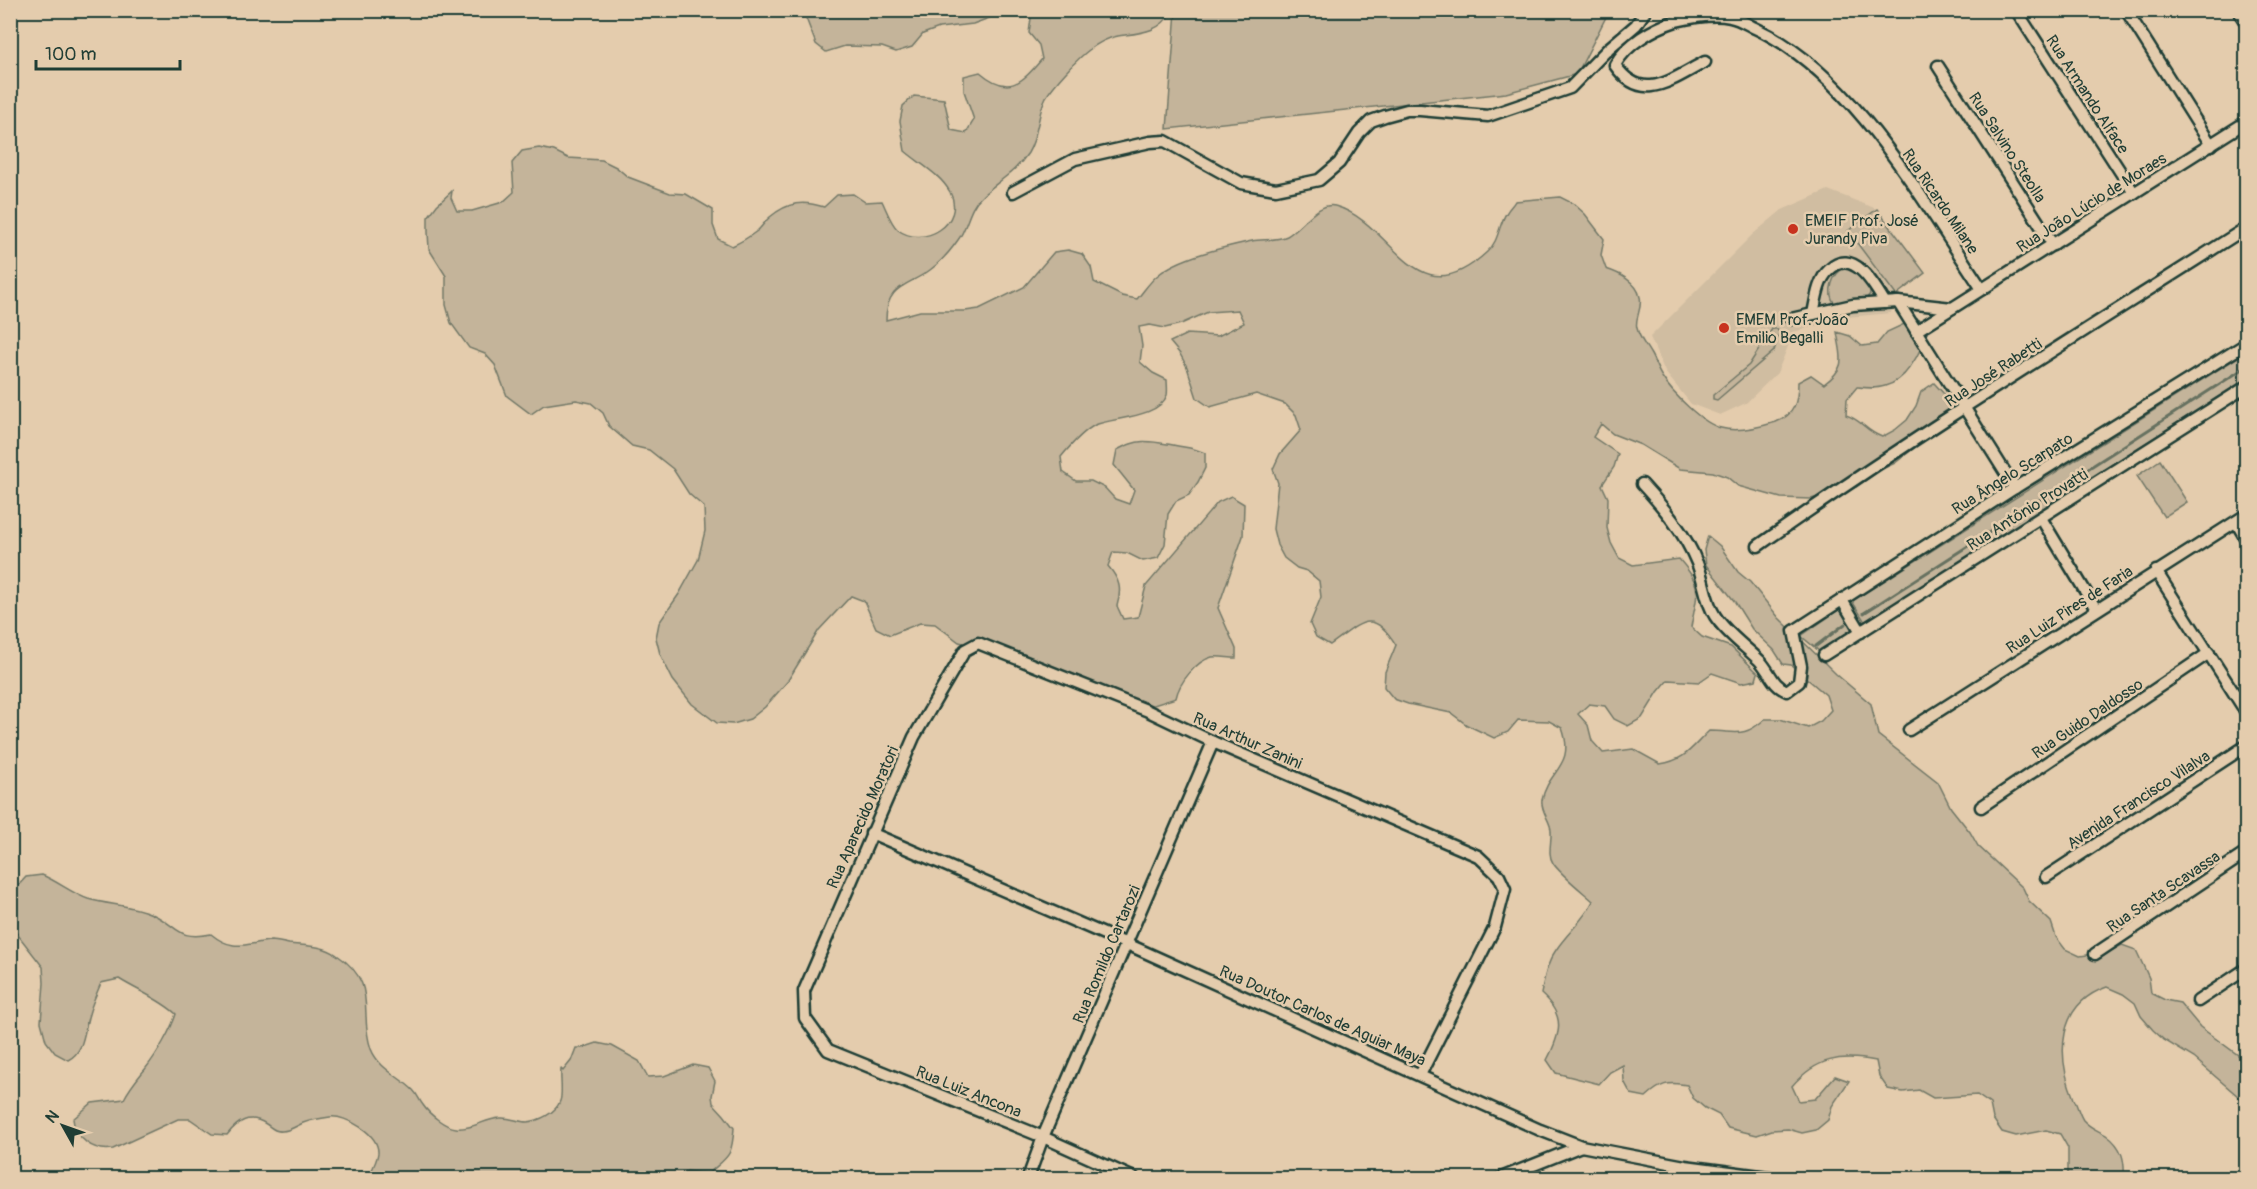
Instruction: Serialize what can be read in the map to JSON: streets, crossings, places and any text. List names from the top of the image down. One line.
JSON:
{"streets":{"street":["Rua Armando Alface","Rua Salvino Steolla","Rua Ricardo Milane","Rua João Lúcio de Moraes","Rua José Rabetti","Rua Ângelo Scarpato","Rua Antônio Provatti","Rua Luiz Pires de Faria","Rua Guido Daldosso","Rua Arthur Zanini","Avenida Francisco Vilalva","Rua Aparecido Moratori","Rua Santa Scavassa","Rua Romildo Cartarozi","Rua Doutor Carlos de Aguiar Maya","Rua Luiz Ancona"]},"crossings":[["Rua Armando Alface","Rua João Lúcio de Moraes"],["Rua Salvino Steolla","Rua João Lúcio de Moraes"],["Rua Ricardo Milane","Rua João Lúcio de Moraes"],["Rua Arthur Zanini","Rua Aparecido Moratori"],["Rua Arthur Zanini","Rua Romildo Cartarozi"],["Rua Arthur Zanini","Rua Doutor Carlos de Aguiar Maya"],["Rua Aparecido Moratori","Rua Doutor Carlos de Aguiar Maya"],["Rua Aparecido Moratori","Rua Luiz Ancona"],["Rua Romildo Cartarozi","Rua Doutor Carlos de Aguiar Maya"],["Rua Romildo Cartarozi","Rua Luiz Ancona"]],"places":["EMEIF Prof. José Jurandy Piva","EMEM Prof. João Emilio Begalli"],"scale_bar":"100 m","north":"top left"}
